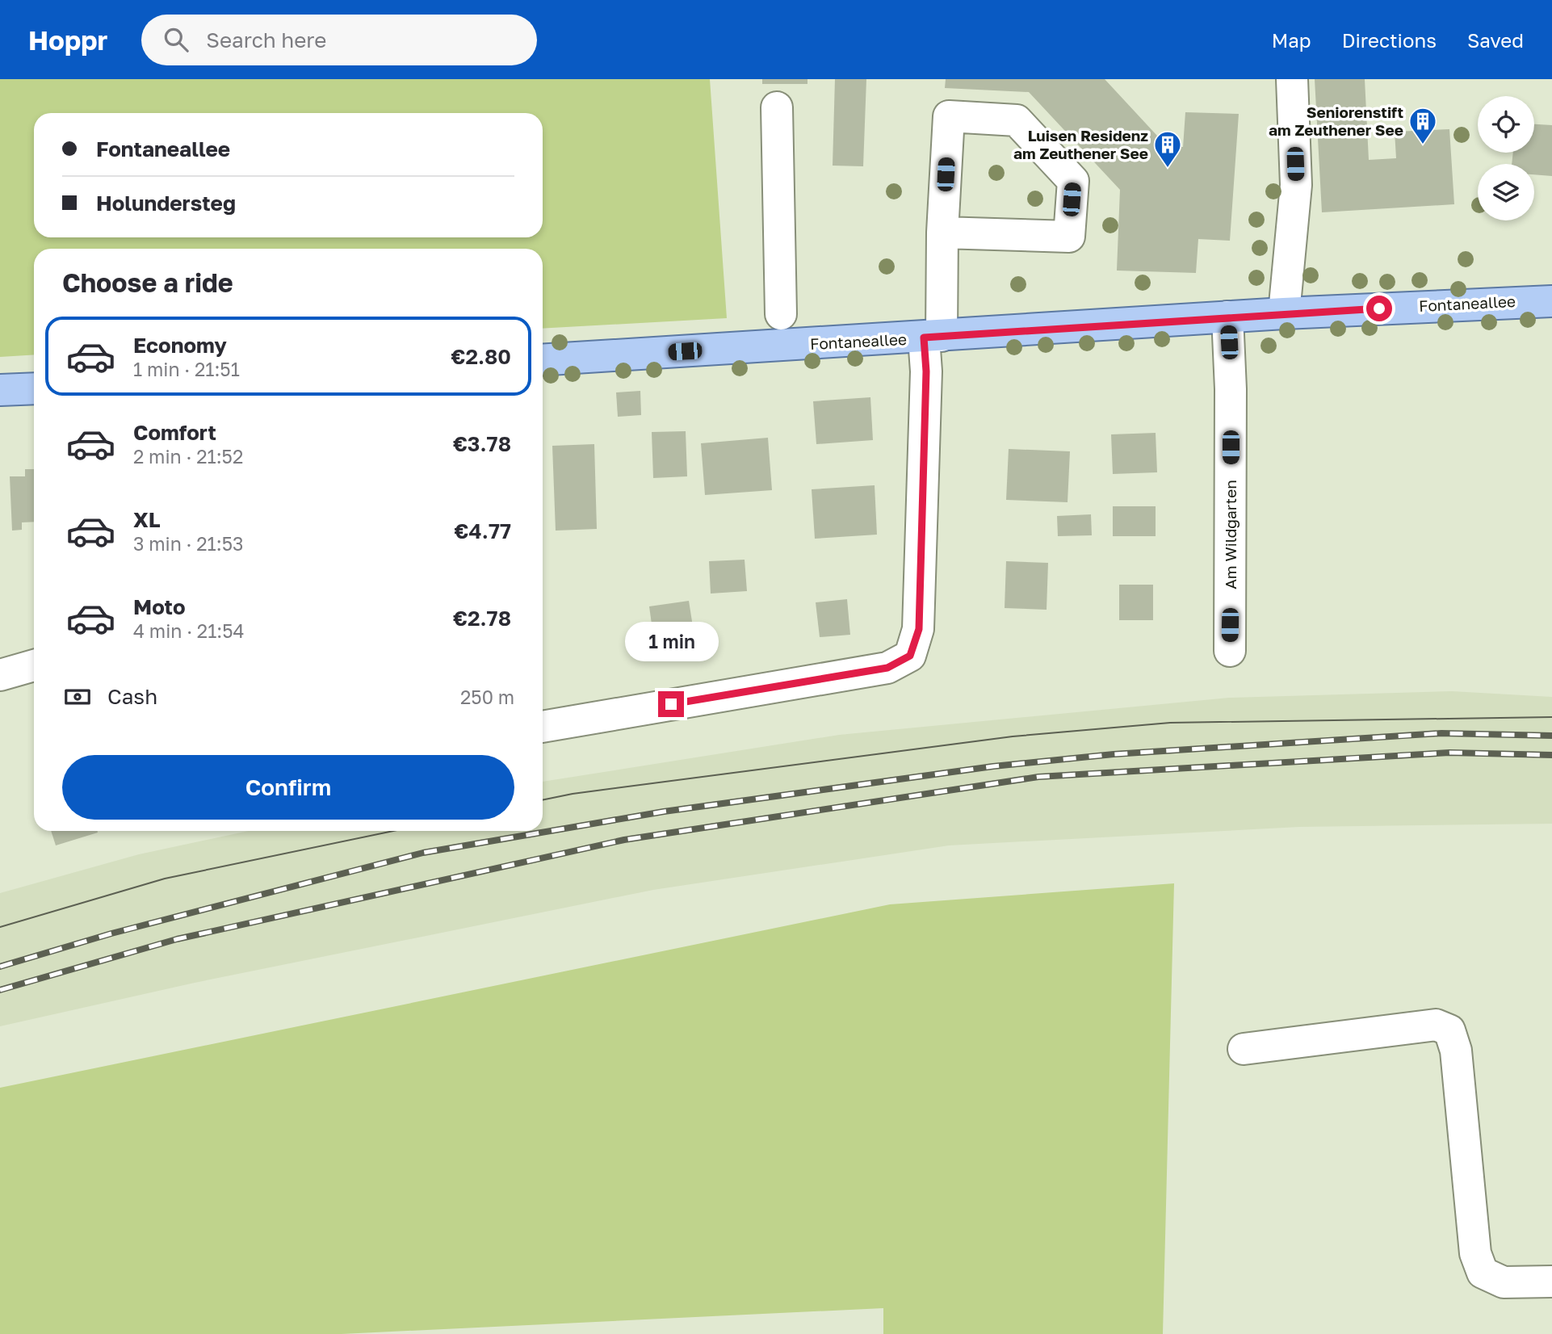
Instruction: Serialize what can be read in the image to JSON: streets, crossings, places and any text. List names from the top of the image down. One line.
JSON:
{"streets":{"main road":["Fontaneallee"],"street":["Am Wildgarten"]},"crossings":[["Fontaneallee","Am Wildgarten"]],"places":{"building":["Seniorenstift am Zeuthener See","Luisen Residenz am Zeuthener See"]},"page":{"header":"Hoppr","search":"Search here","nav":["Map","Directions","Saved"],"banner":["Fontaneallee","Holundersteg"],"heading":"Choose a ride","list":[{"name":"Economy","note":"1 min · 21:51","value":"€2.80"},{"name":"Comfort","note":"2 min · 21:52","value":"€3.78"},{"name":"XL","note":"3 min · 21:53","value":"€4.77"},{"name":"Moto","note":"4 min · 21:54","value":"€2.78"}],"bubble":"1 min","pay":["Cash","250 m"],"buttons":"Confirm"}}
